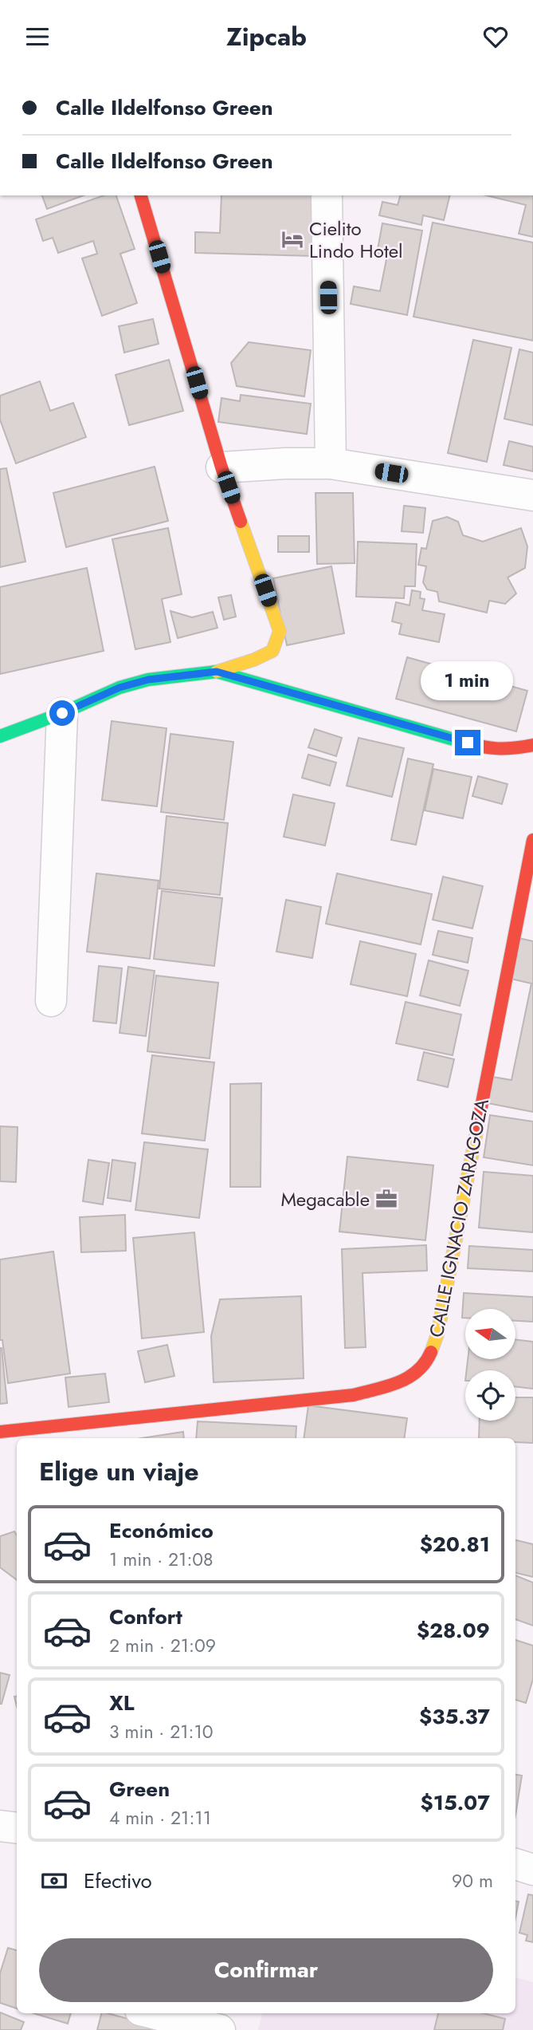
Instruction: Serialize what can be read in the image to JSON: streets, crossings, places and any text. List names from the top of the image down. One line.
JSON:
{"streets":{"street":["CALLE IGNACIO ZARAGOZA"]},"places":{"hotel":["Cielito Lindo Hotel"],"office":["Megacable"]},"north":"left","page":{"header":"Zipcab","banner":["Calle Ildelfonso Green","Calle Ildelfonso Green"],"bubble":"1 min","heading":"Elige un viaje","list":[{"name":"Económico","note":"1 min · 21:08","value":"$20.81"},{"name":"Confort","note":"2 min · 21:09","value":"$28.09"},{"name":"XL","note":"3 min · 21:10","value":"$35.37"},{"name":"Green","note":"4 min · 21:11","value":"$15.07"}],"pay":["Efectivo","90 m"],"buttons":"Confirmar"}}
